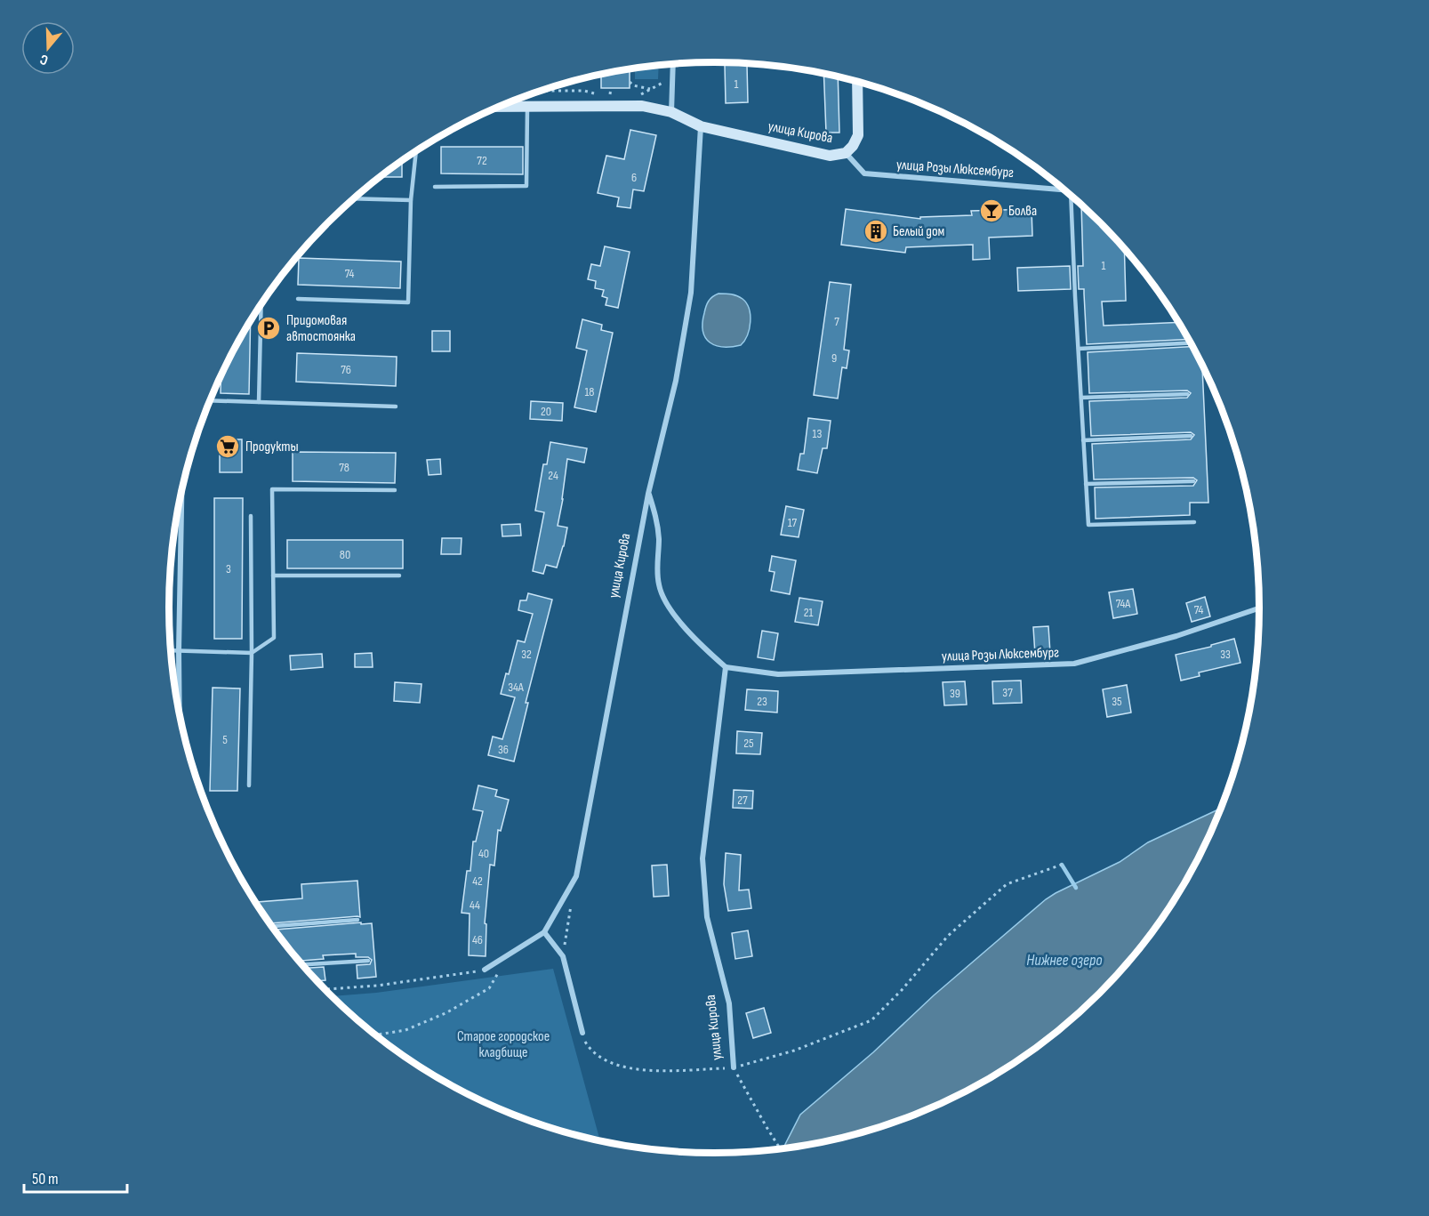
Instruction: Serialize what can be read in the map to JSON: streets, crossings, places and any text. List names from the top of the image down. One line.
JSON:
{"streets":{"street":["улица Кирова","улица Розы Люксембург"]},"crossings":[["улица Кирова","улица Розы Люксембург"]],"water":["Нижнее озеро"],"parks":["Старое городское кладбище"],"places":{"bar":["Болва"],"building":["Белый дом"],"parking":["Придомовая автостоянка"],"supermarket":["Продукты"]},"house_numbers":["1","72","6","1","74","7","9","76","18","20","13","78","24","17","80","3","74А","74","21","32","33","34А","37","39","23","35","5","25","36","27","40","42","44","46"],"scale_bar":"50 m","north":"bottom"}
